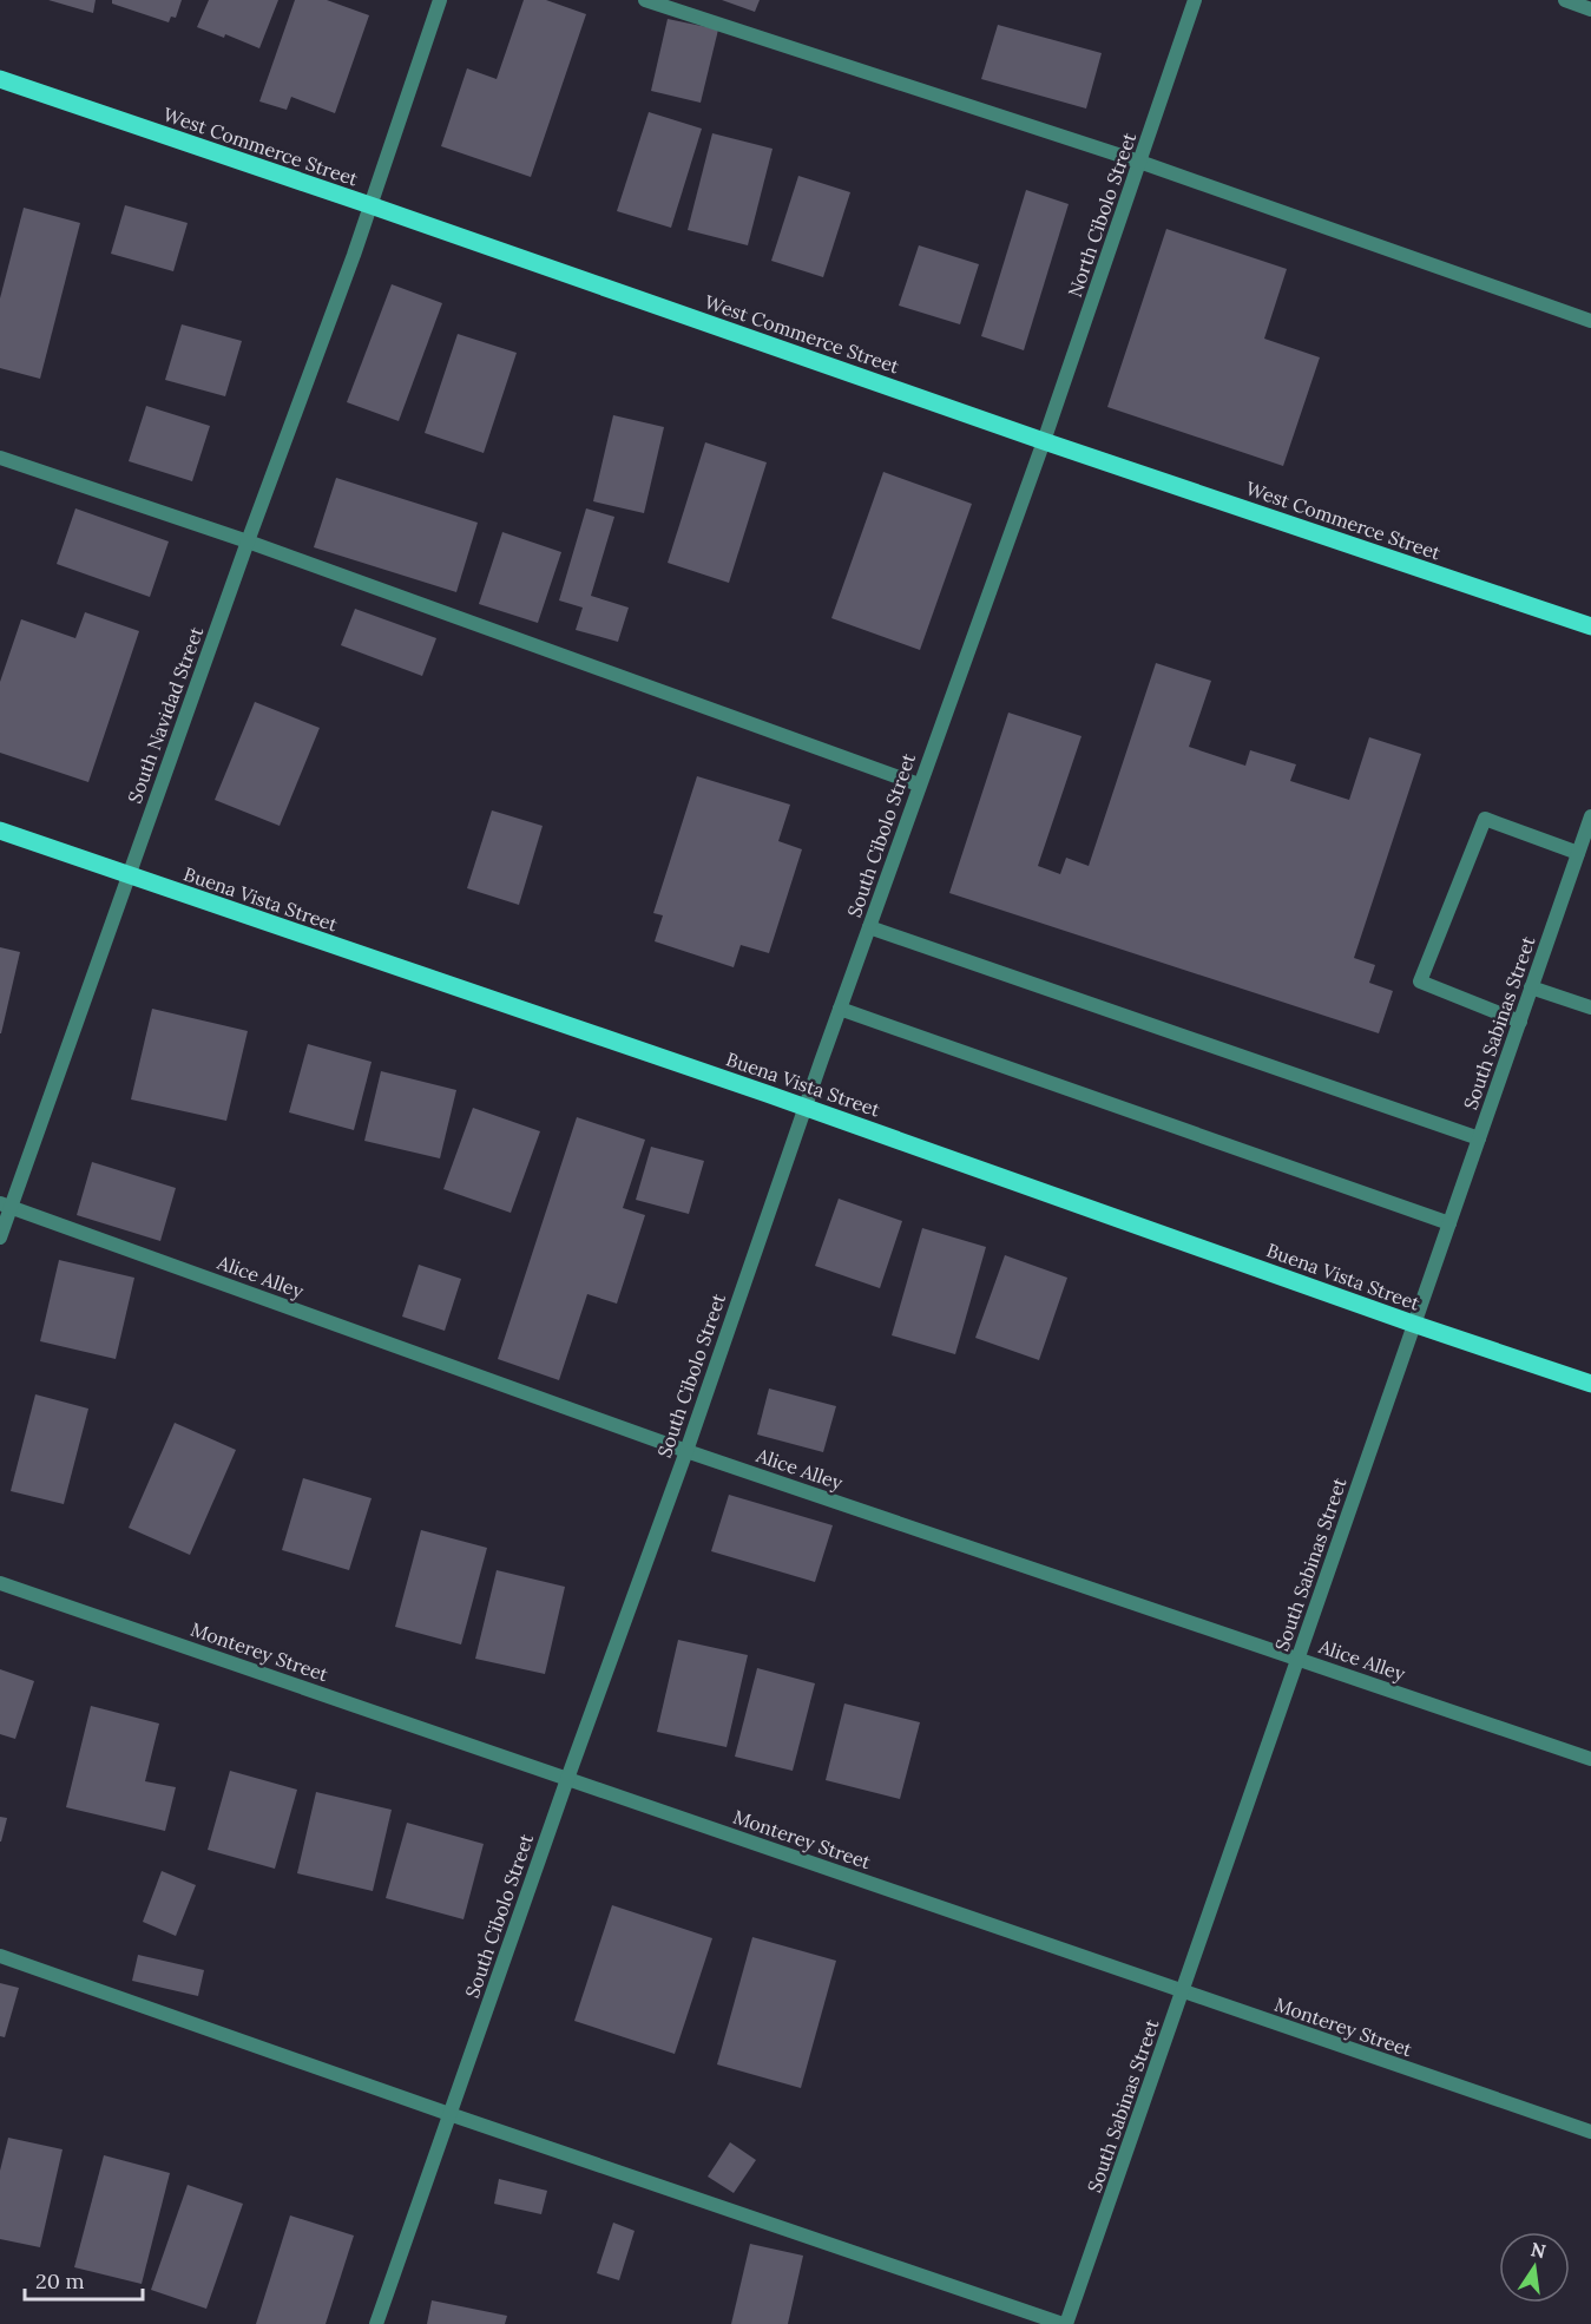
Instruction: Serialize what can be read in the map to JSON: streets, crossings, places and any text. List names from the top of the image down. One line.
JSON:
{"streets":{"main road":["West Commerce Street","Buena Vista Street"],"street":["North Cibolo Street","South Navidad Street","South Cibolo Street","South Sabinas Street","Alice Alley","Monterey Street"]},"crossings":[["West Commerce Street","North Cibolo Street"],["West Commerce Street","South Navidad Street"],["West Commerce Street","South Cibolo Street"],["North Cibolo Street","South Cibolo Street"],["South Navidad Street","Buena Vista Street"],["South Navidad Street","Alice Alley"],["South Cibolo Street","Buena Vista Street"],["South Cibolo Street","Alice Alley"],["South Cibolo Street","Monterey Street"],["Buena Vista Street","South Sabinas Street"],["South Sabinas Street","Alice Alley"],["South Sabinas Street","Monterey Street"]],"scale_bar":"20 m","north":"top"}
